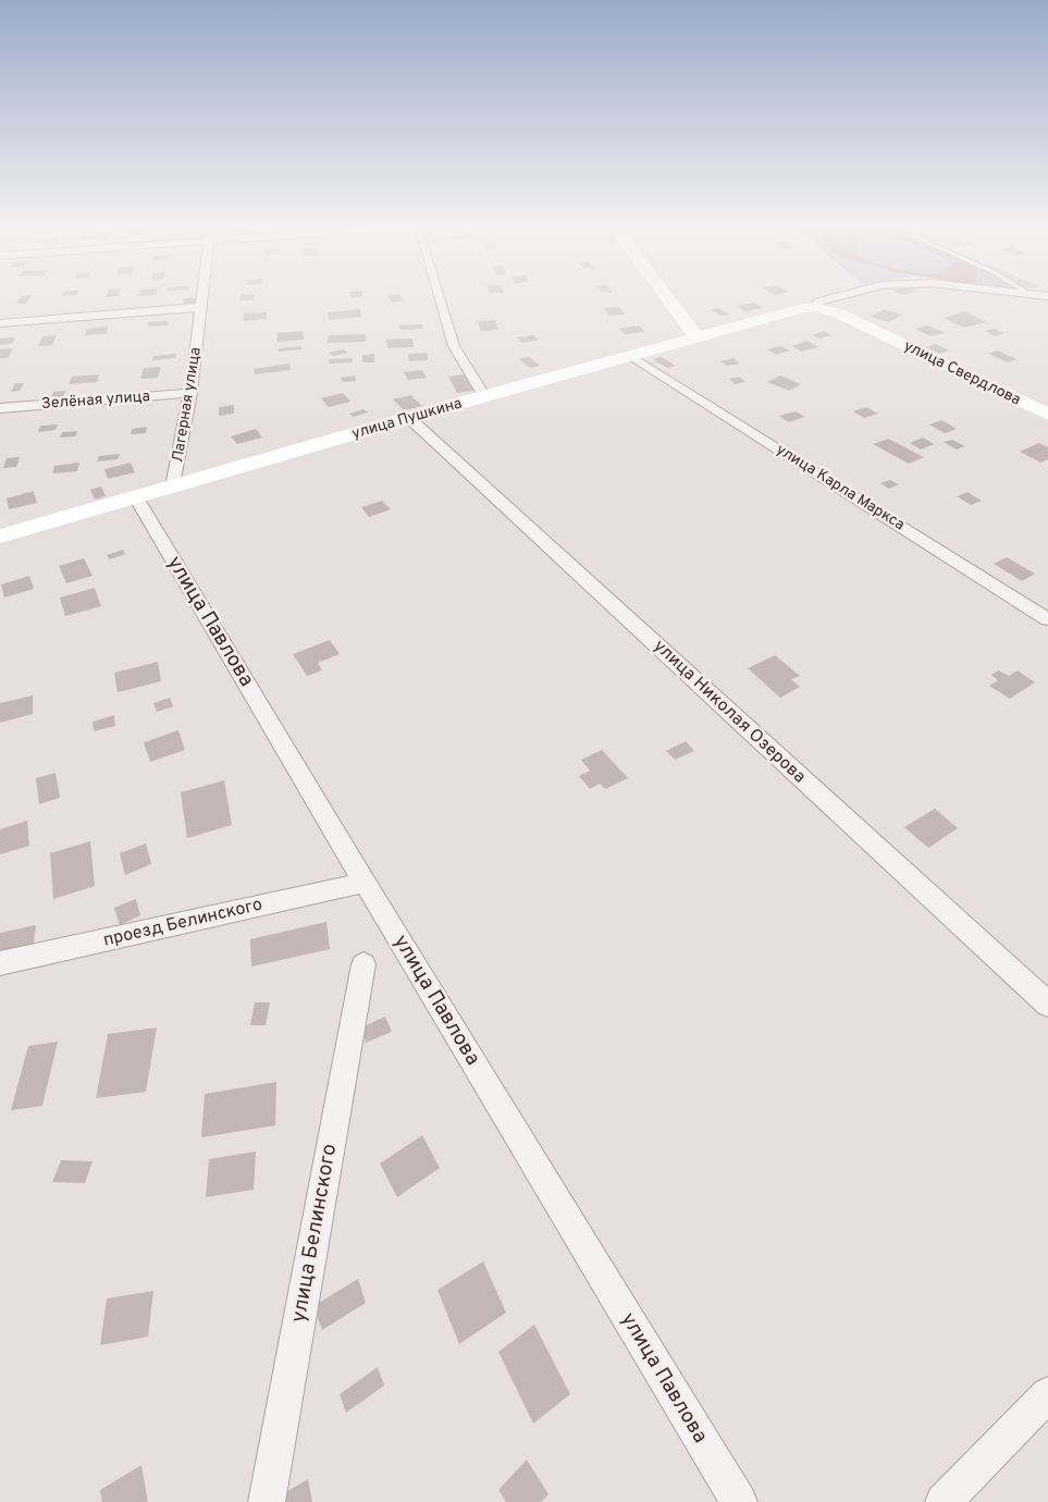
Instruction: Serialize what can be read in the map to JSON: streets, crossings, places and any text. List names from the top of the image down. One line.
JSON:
{"streets":{"main road":["улица Свердлова","улица Пушкина"],"street":["Зелёная улица","Лагерная улица","улица Карла Маркса","улица Павлова","улица Николая Озерова","проезд Белинского","улица Белинского"]},"crossings":[["улица Свердлова","улица Пушкина"],["Зелёная улица","Лагерная улица"],["Лагерная улица","улица Пушкина"],["улица Пушкина","улица Карла Маркса"],["улица Пушкина","улица Павлова"],["улица Пушкина","улица Николая Озерова"],["улица Павлова","проезд Белинского"]]}
